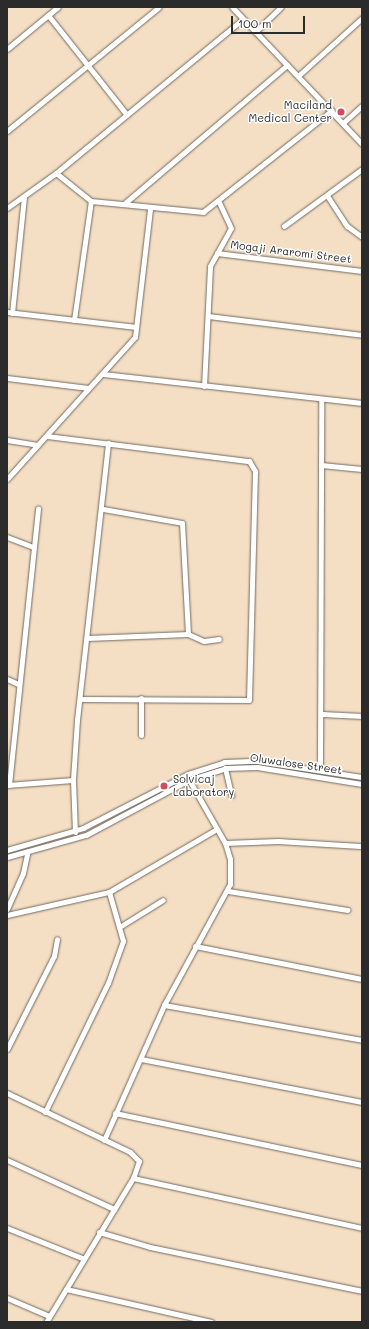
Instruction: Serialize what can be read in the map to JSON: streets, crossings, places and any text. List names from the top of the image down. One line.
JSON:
{"streets":{"street":["Mogaji Araromi Street","Oluwalose Street"]},"places":["Maciland Medical Center","Solvicaj Laboratory"],"scale_bar":"100 m"}
